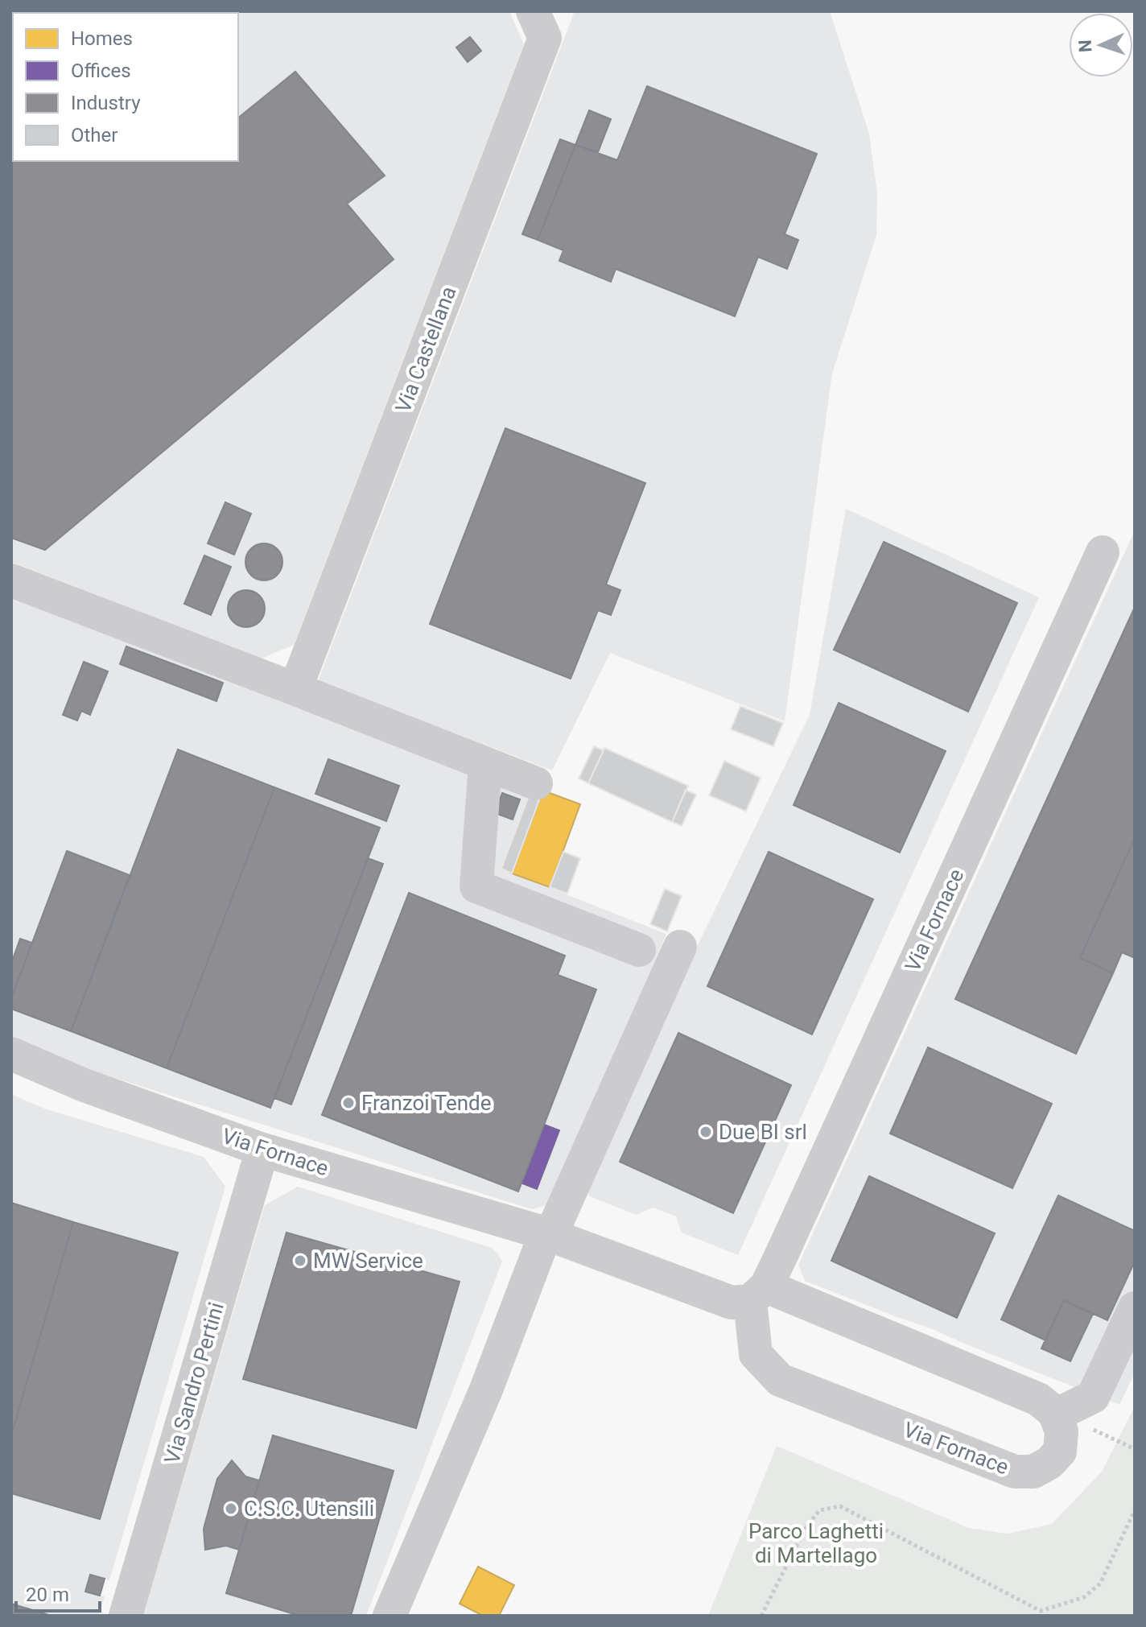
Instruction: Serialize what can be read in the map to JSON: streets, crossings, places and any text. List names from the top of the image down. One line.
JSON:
{"streets":{"street":["Via Castellana","Via Fornace","Via Sandro Pertini"]},"crossings":[["Via Fornace","Via Sandro Pertini"]],"parks":["Parco Laghetti di Martellago"],"places":["Franzoi Tende","Due BI srl","MW Service","C.S.C. Utensili"],"legend":["Homes","Offices","Industry","Other"],"scale_bar":"20 m","north":"left"}
